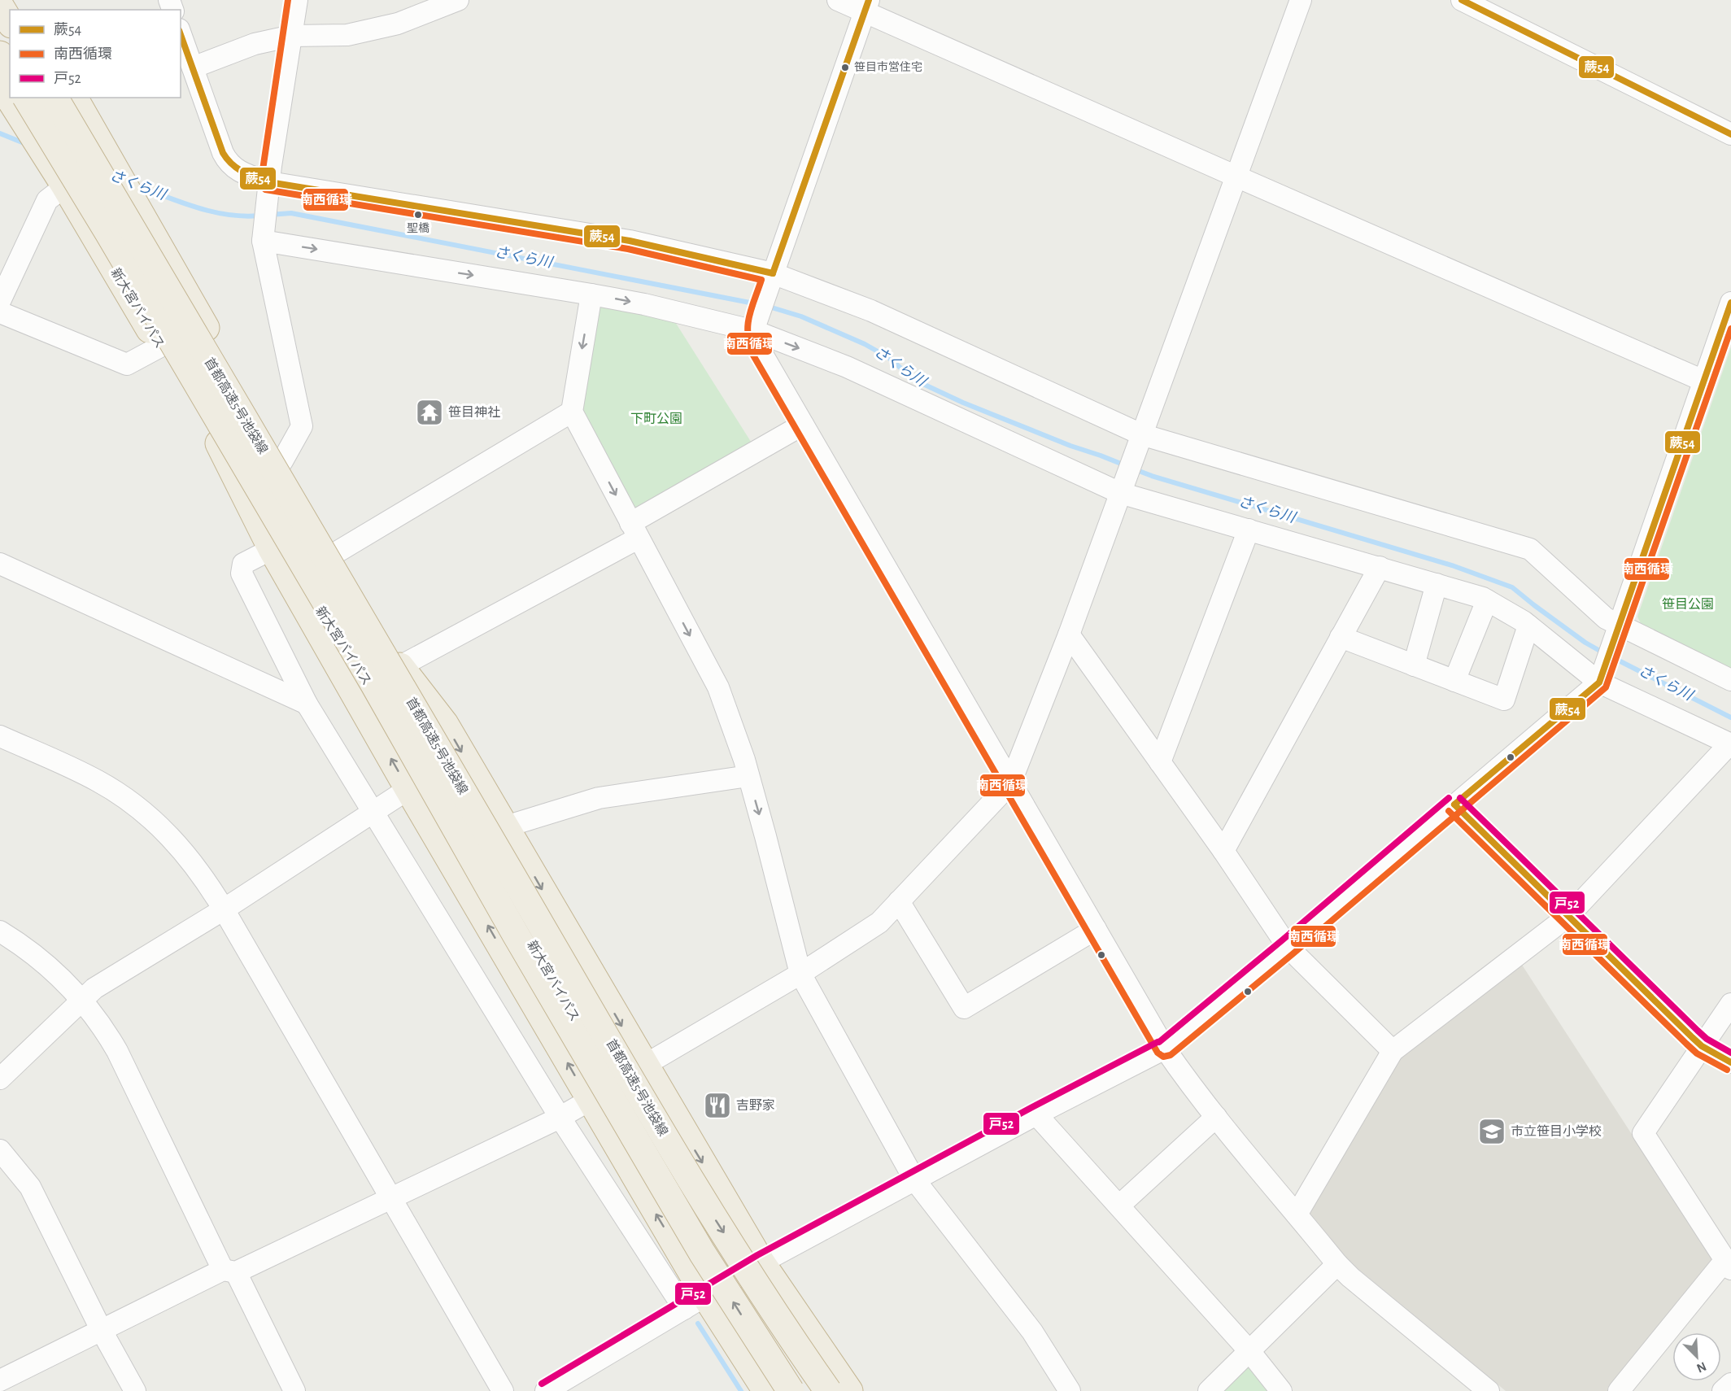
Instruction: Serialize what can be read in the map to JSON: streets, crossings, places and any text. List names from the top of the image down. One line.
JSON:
{"streets":{"highway":["新大宮バイパス","首都高速5号池袋線"]},"water":["さくら川"],"parks":["下町公園","笹目公園"],"places":{"other":["笹目市営住宅","聖橋"],"temple":["笹目神社"],"restaurant":["吉野家"],"school or university":["市立笹目小学校"]},"lines":["transit line 蕨54","transit line 南西循環","transit line 戸52"],"legend":["蕨54","南西循環","戸52"],"north":"bottom right"}
